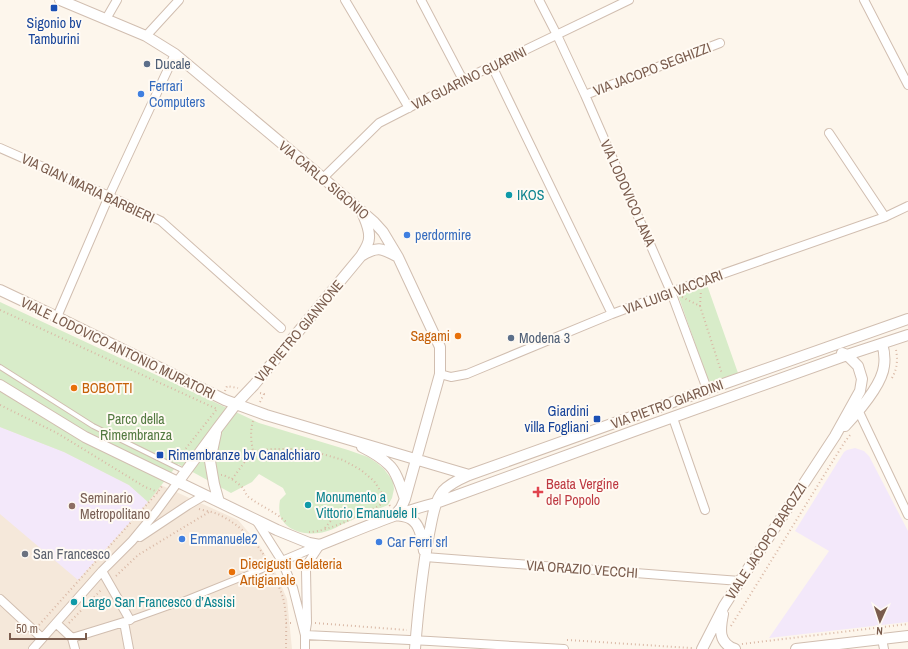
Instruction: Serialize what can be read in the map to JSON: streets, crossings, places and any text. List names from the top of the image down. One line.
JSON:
{"streets":{"street":["VIA JACOPO SEGHIZZI","VIA GUARINO GUARINI","VIA CARLO SIGONIO","VIA GIAN MARIA BARBIERI","VIA LODOVICO LANA","VIA LUIGI VACCARI","VIA PIETRO GIANNONE","VIALE LODOVICO ANTONIO MURATORI","VIA PIETRO GIARDINI","VIALE JACOPO BAROZZI","VIA ORAZIO VECCHI"]},"crossings":[["VIA JACOPO SEGHIZZI","VIA LODOVICO LANA"],["VIA GUARINO GUARINI","VIA CARLO SIGONIO"],["VIA GUARINO GUARINI","VIA LODOVICO LANA"],["VIA CARLO SIGONIO","VIA LUIGI VACCARI"],["VIA CARLO SIGONIO","VIA PIETRO GIANNONE"],["VIA CARLO SIGONIO","VIA PIETRO GIARDINI"],["VIA LODOVICO LANA","VIA LUIGI VACCARI"],["VIA LODOVICO LANA","VIA PIETRO GIARDINI"],["VIA PIETRO GIANNONE","VIALE LODOVICO ANTONIO MURATORI"],["VIA PIETRO GIARDINI","VIALE JACOPO BAROZZI"],["VIALE JACOPO BAROZZI","VIA ORAZIO VECCHI"]],"parks":["Parco della Rimembranza"],"places":{"transit":["Sigonio bv Tamburini","Giardini villa Fogliani","Rimembranze bv Canalchiaro"],"other":["Ducale","Ferrari Computers","IKOS","perdormire","Sagami","Modena 3","BOBOTTI","Monumento a Vittorio Emanuele II","Seminario Metropolitano","Emmanuele2","Car Ferri srl","San Francesco","Diecigusti Gelateria Artigianale","Largo San Francesco d’Assisi"],"health":["Beata Vergine del Popolo"]},"scale_bar":"50 m","north":"bottom"}
